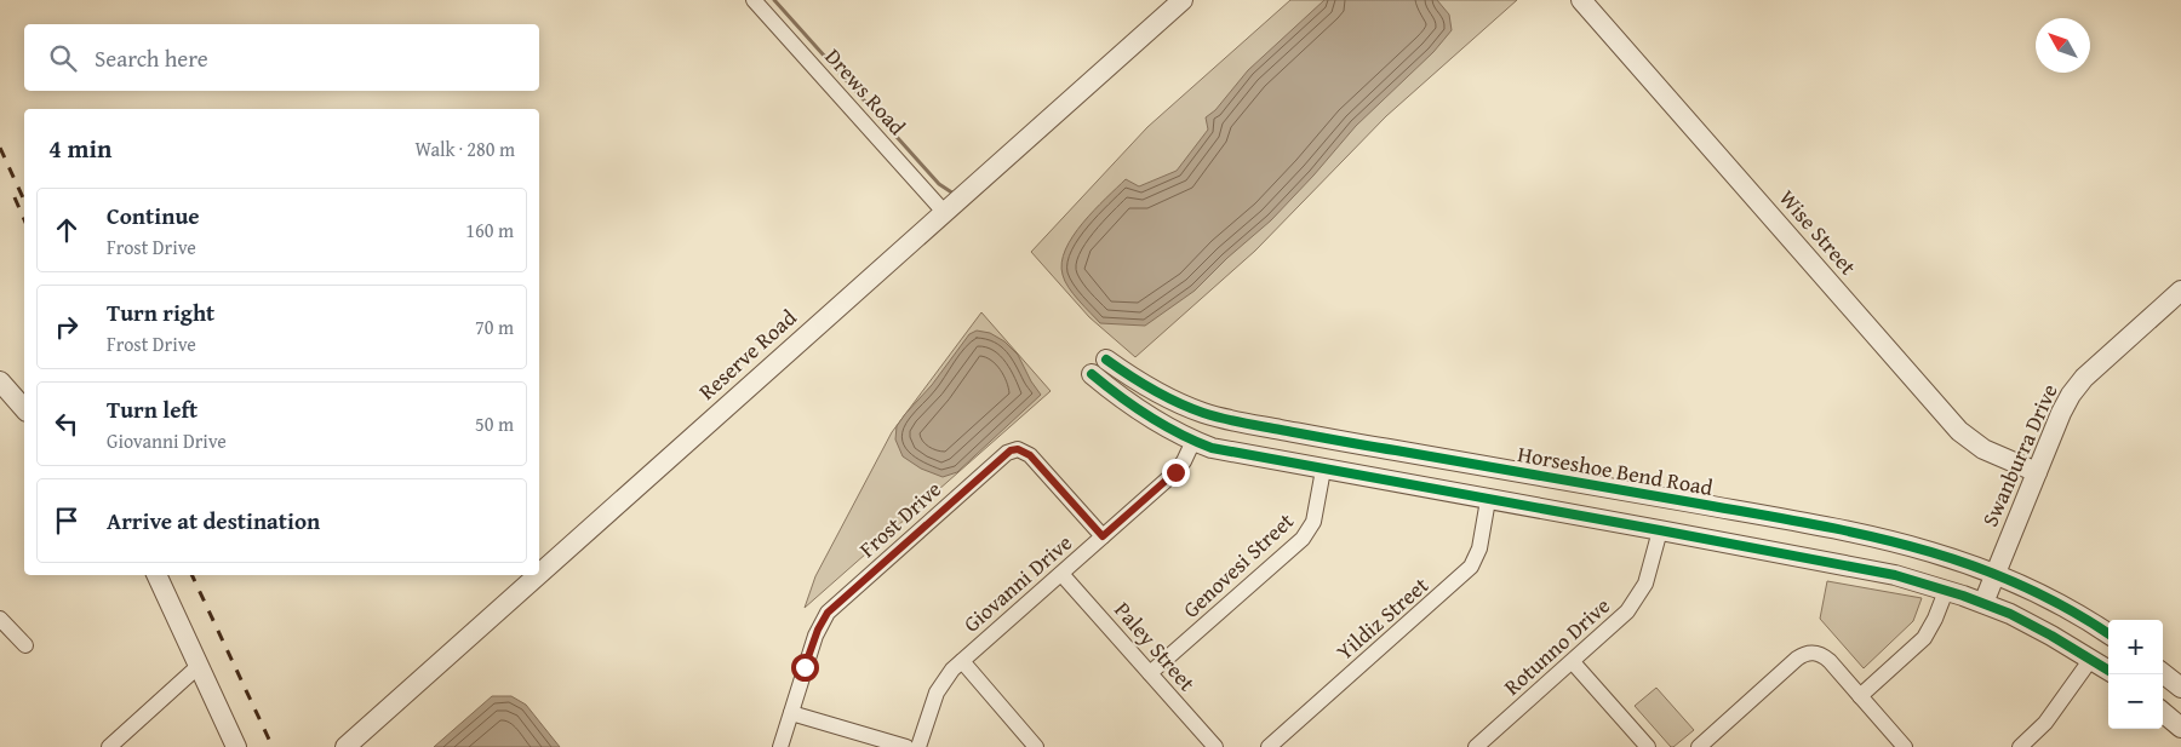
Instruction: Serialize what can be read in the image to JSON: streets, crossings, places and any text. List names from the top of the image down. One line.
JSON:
{"streets":{"street":["Drews Road","Wise Street","Reserve Road","Swanburra Drive","Horseshoe Bend Road","Frost Drive","Genovesi Street","Giovanni Drive","Yildiz Street","Paley Street","Rotunno Drive"]},"crossings":[["Drews Road","Reserve Road"],["Wise Street","Swanburra Drive"],["Swanburra Drive","Horseshoe Bend Road"],["Frost Drive","Giovanni Drive"],["Genovesi Street","Paley Street"],["Giovanni Drive","Paley Street"]],"north":"top left","page":{"search":"Search here","heading":["4 min","Walk · 280 m"],"list":[["Continue","Frost Drive","160 m"],["Turn right","Frost Drive","70 m"],["Turn left","Giovanni Drive","50 m"],"Arrive at destination"],"map_buttons":["+","−"]}}
